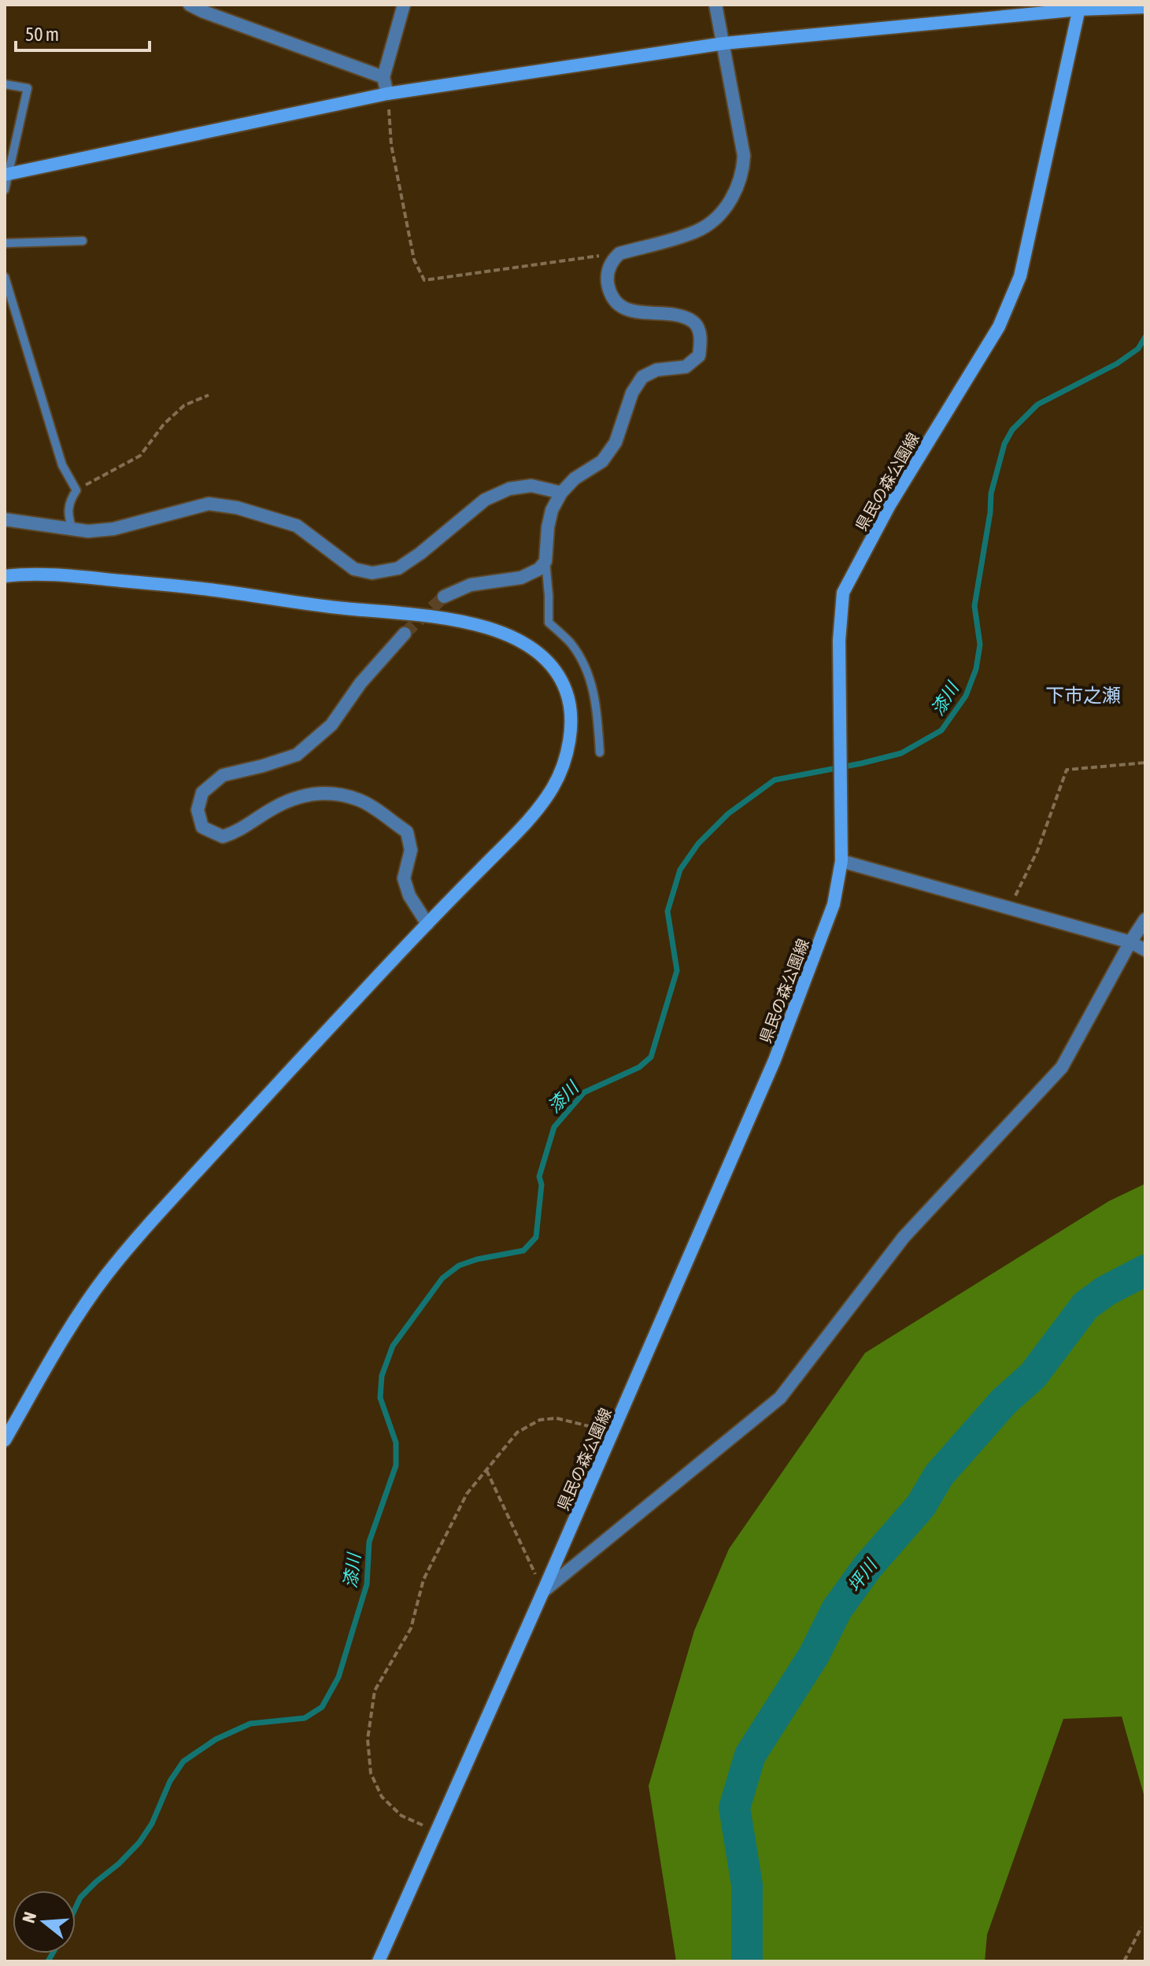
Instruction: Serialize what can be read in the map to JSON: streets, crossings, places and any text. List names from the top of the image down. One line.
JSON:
{"streets":{"street":["県民の森公園線"]},"districts":["下市之瀬"],"water":["漆川","坪川"],"scale_bar":"50 m","north":"left"}
